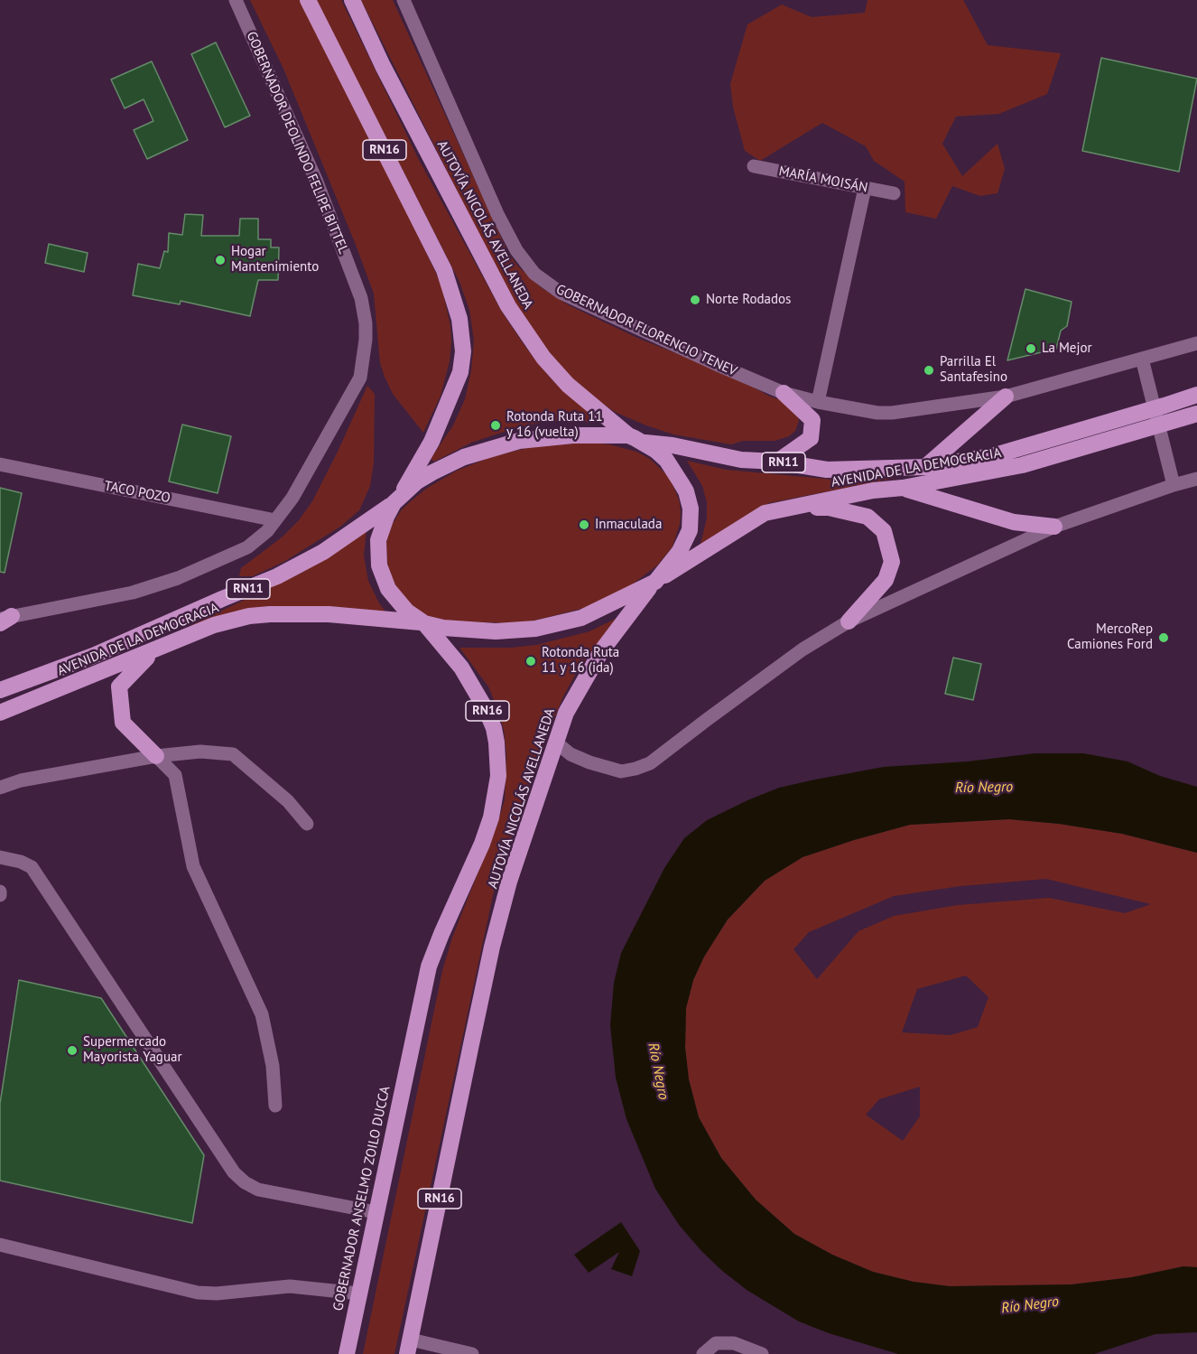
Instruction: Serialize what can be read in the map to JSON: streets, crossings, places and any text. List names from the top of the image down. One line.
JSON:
{"streets":{"highway":["RN16","AUTOVÍA NICOLÁS AVELLANEDA","RN11","AVENIDA DE LA DEMOCRACIA","GOBERNADOR ANSELMO ZOILO DUCCA"],"street":["GOBERNADOR DEOLINDO FELIPE BITTEL","MARÍA MOISÁN","GOBERNADOR FLORENCIO TENEV","TACO POZO"]},"crossings":[["GOBERNADOR DEOLINDO FELIPE BITTEL","TACO POZO"],["RN16","RN11"],["RN16","AVENIDA DE LA DEMOCRACIA"],["AUTOVÍA NICOLÁS AVELLANEDA","RN11"],["AUTOVÍA NICOLÁS AVELLANEDA","AVENIDA DE LA DEMOCRACIA"],["AUTOVÍA NICOLÁS AVELLANEDA","GOBERNADOR ANSELMO ZOILO DUCCA"],["RN11","AVENIDA DE LA DEMOCRACIA"]],"water":["Río Negro"],"places":["Hogar Mantenimiento","Norte Rodados","La Mejor","Parrilla El Santafesino","Rotonda Ruta 11 y 16 (vuelta)","Inmaculada","MercoRep Camiones Ford","Rotonda Ruta 11 y 16 (ida)","Supermercado Mayorista Yaguar"]}
